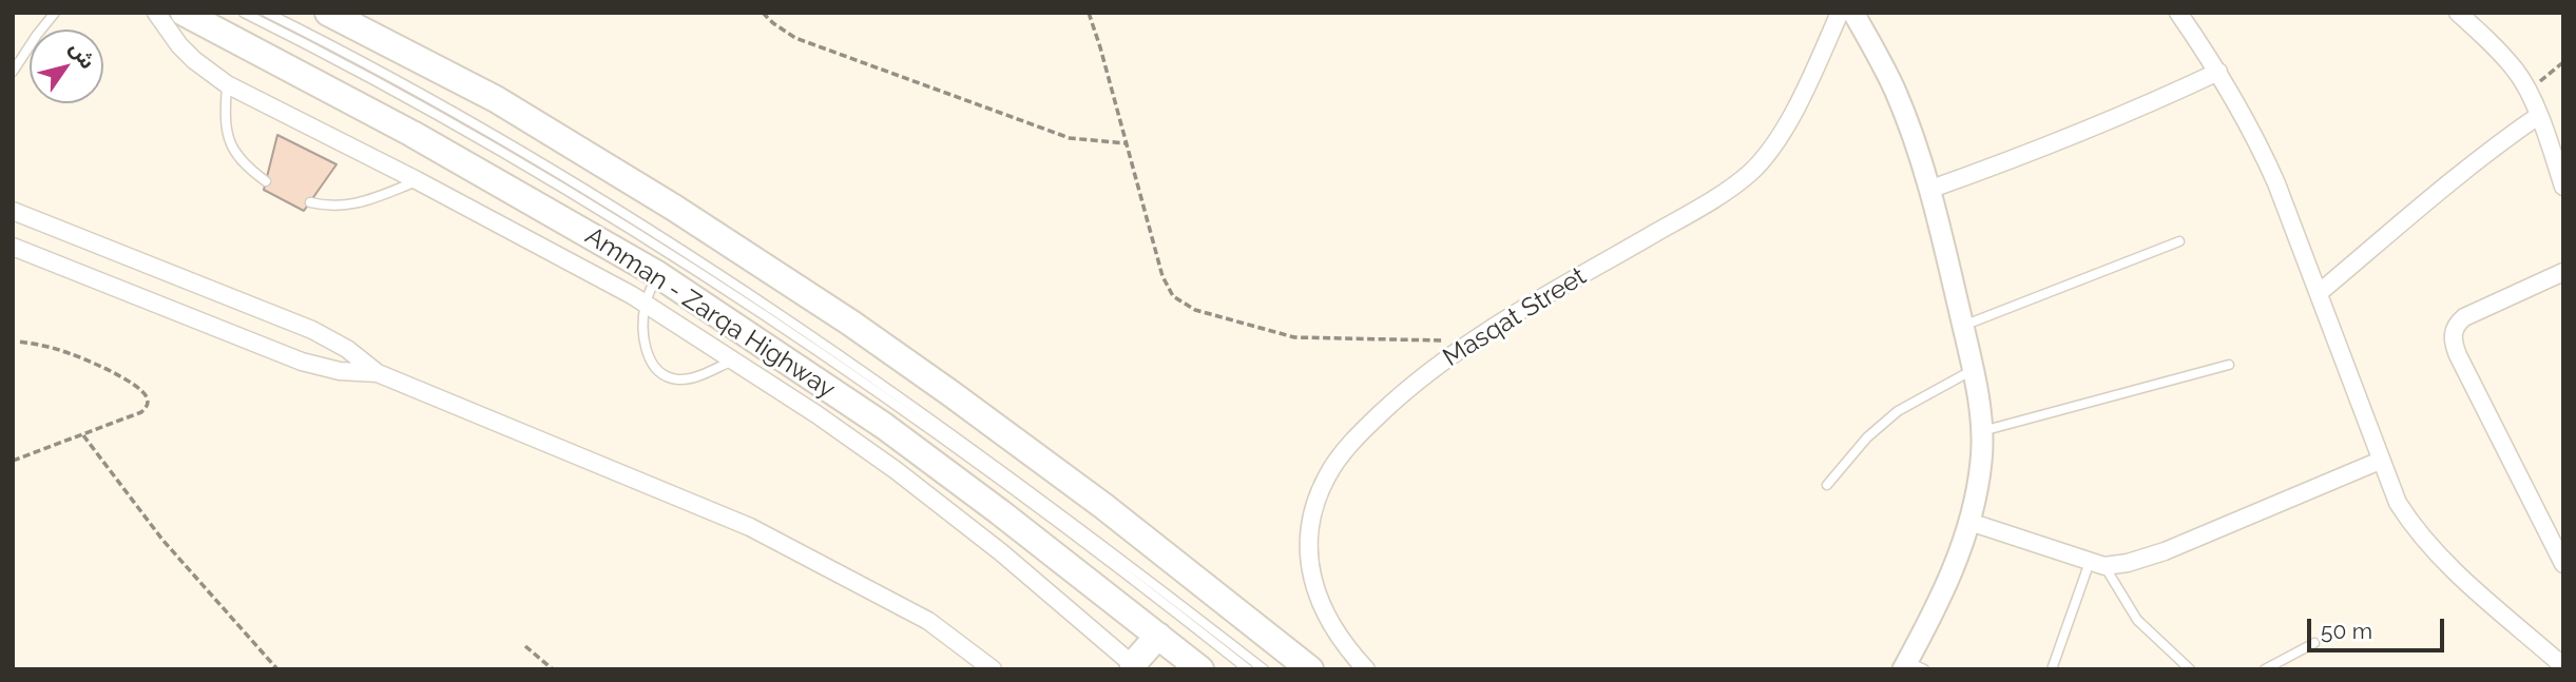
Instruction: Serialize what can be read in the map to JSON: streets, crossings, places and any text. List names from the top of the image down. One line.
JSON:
{"streets":{"highway":["Amman - Zarqa Highway"],"street":["Masqat Street"]},"scale_bar":"50 m","north":"top right"}
